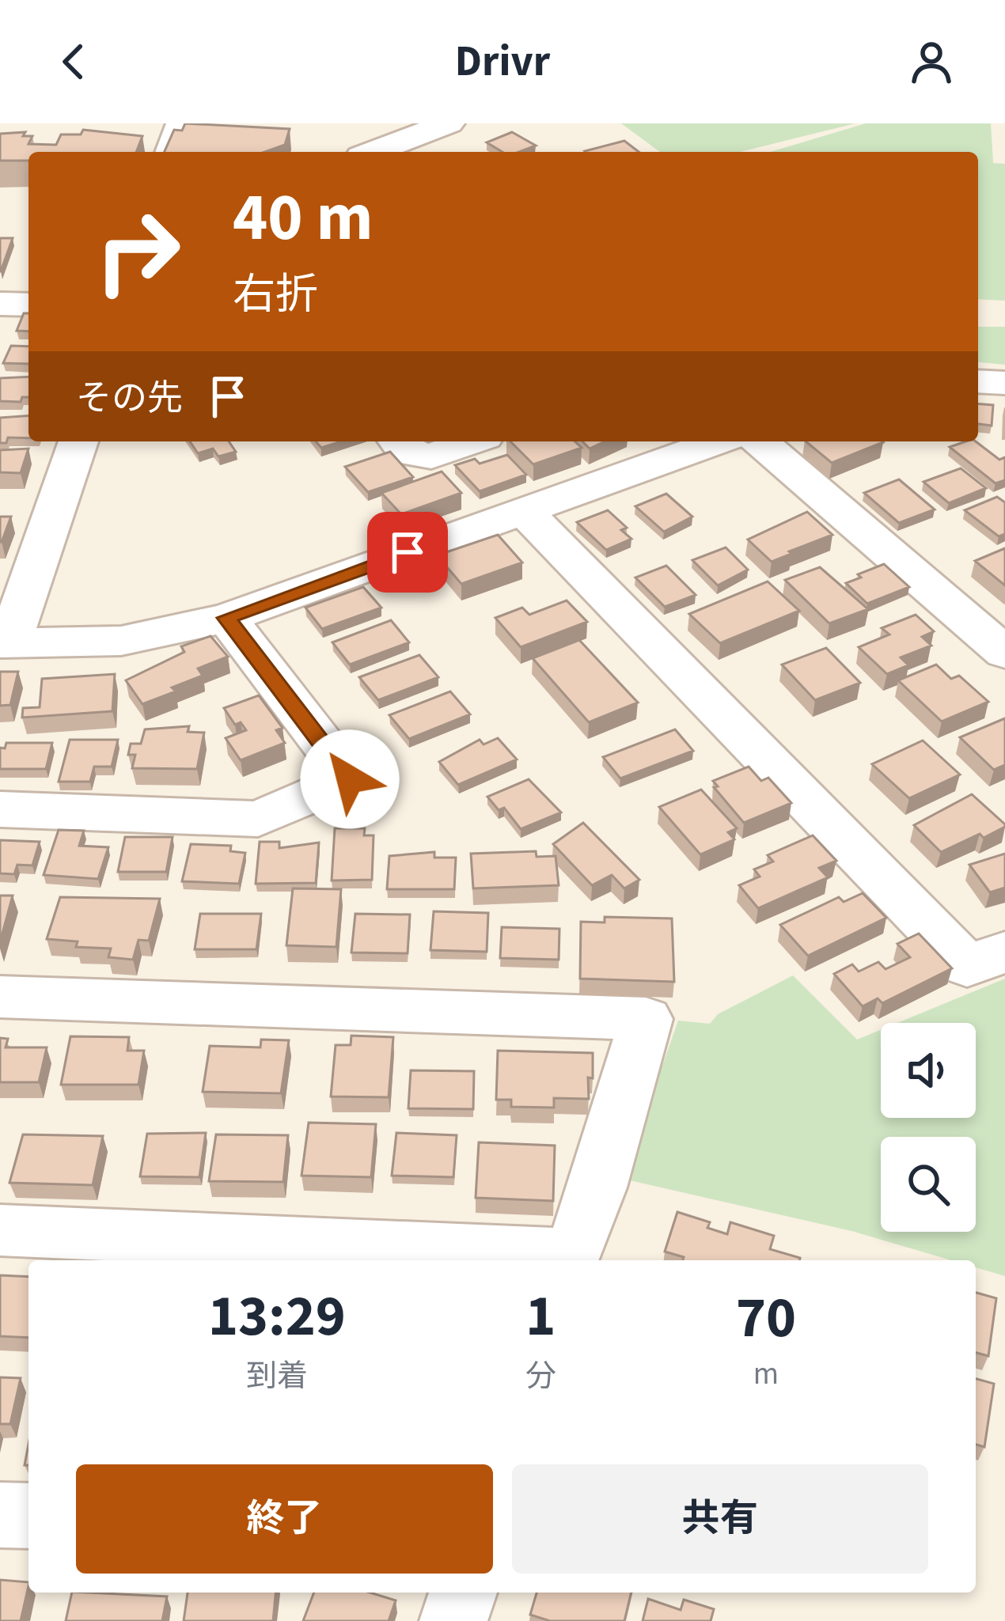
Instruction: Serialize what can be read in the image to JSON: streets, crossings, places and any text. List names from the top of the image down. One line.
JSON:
{"page":{"header":"Drivr","turn":["40 m","右折"],"then":"その先","eta":["13:29","到着","1","分","70","m"],"buttons":["終了","共有"]}}
